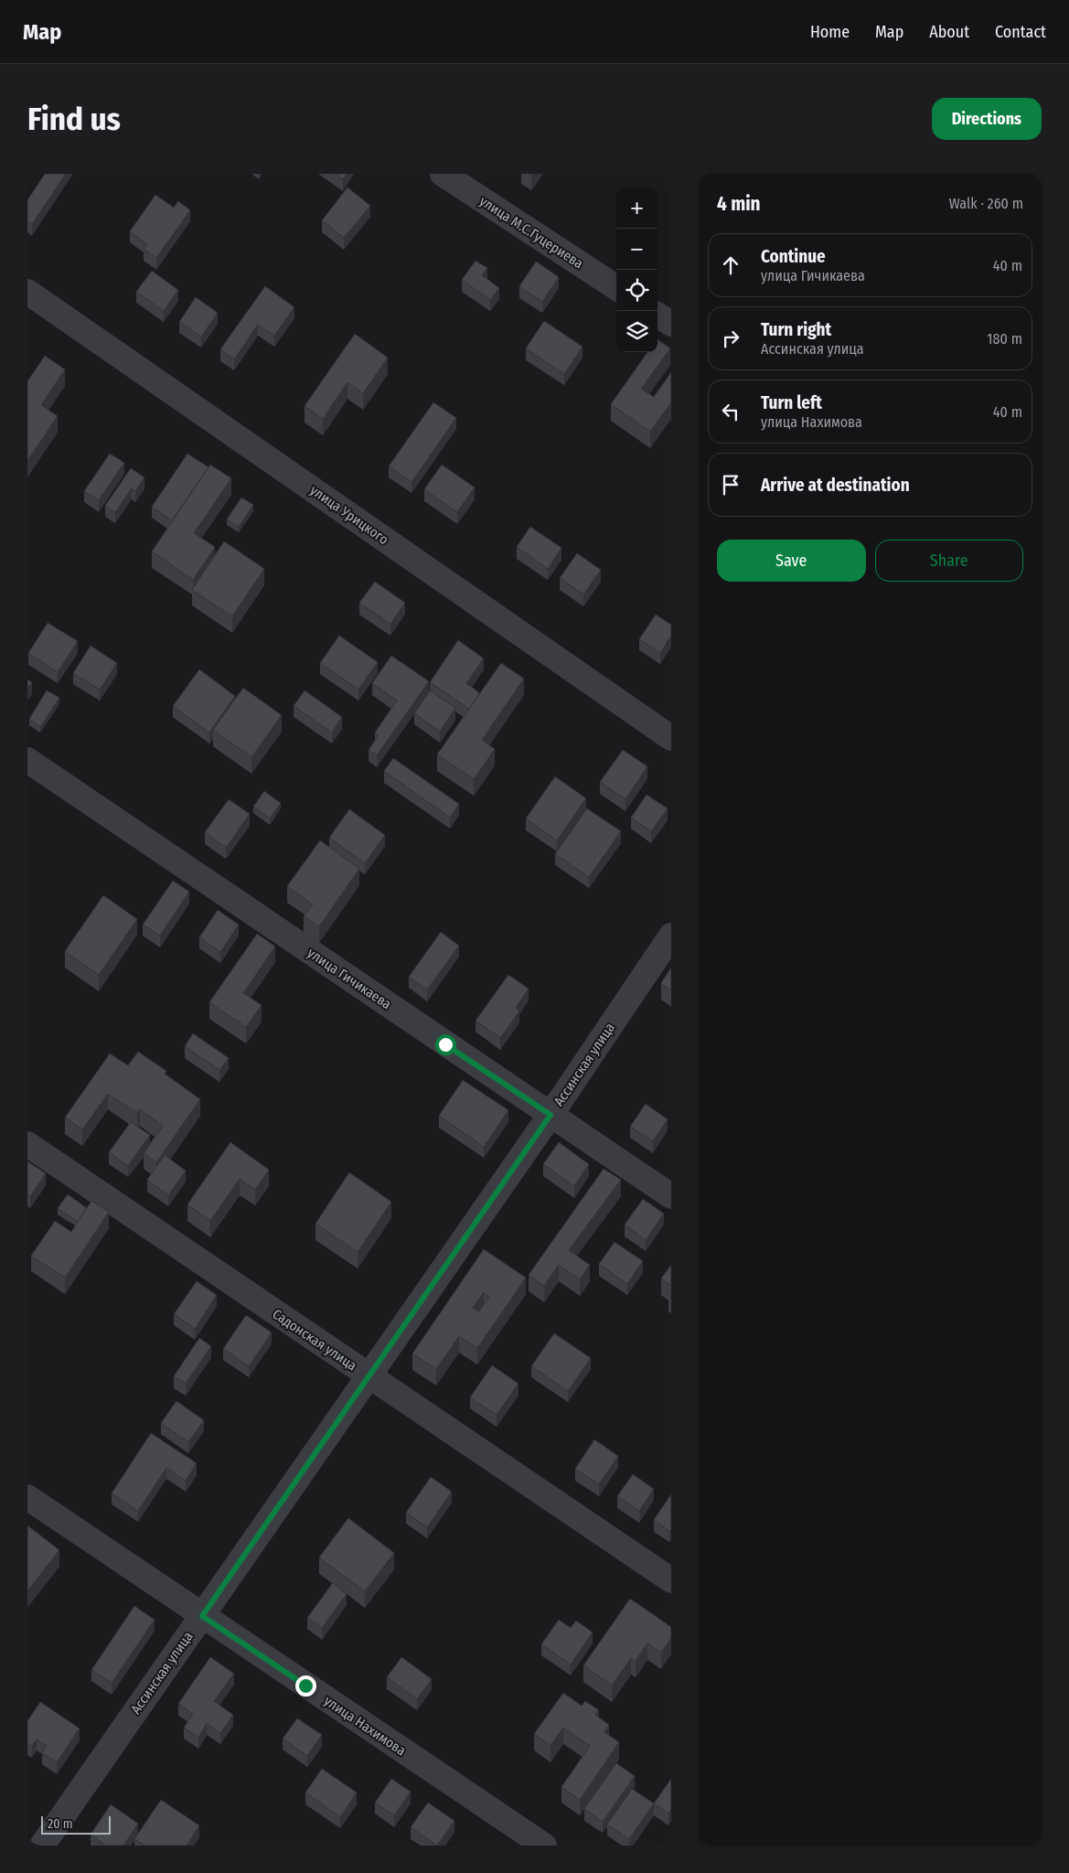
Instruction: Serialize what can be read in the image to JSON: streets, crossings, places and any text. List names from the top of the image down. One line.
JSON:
{"streets":{"street":["улица М.С.Гуцериева","улица Урицкого","улица Гичикаева","Ассинская улица","Садонская улица","улица Нахимова"]},"crossings":[["улица Гичикаева","Ассинская улица"],["Ассинская улица","Садонская улица"],["Ассинская улица","улица Нахимова"]],"scale_bar":"20 m","page":{"header":"Map","nav":["Home","Map","About","Contact"],"buttons":["Directions",["Save","Share"]],"title":"Find us","heading":["4 min","Walk · 260 m"],"map_buttons":["+","−"],"list":[["Continue","улица Гичикаева","40 m"],["Turn right","Ассинская улица","180 m"],["Turn left","улица Нахимова","40 m"],"Arrive at destination"],"scale":"20 m"}}
